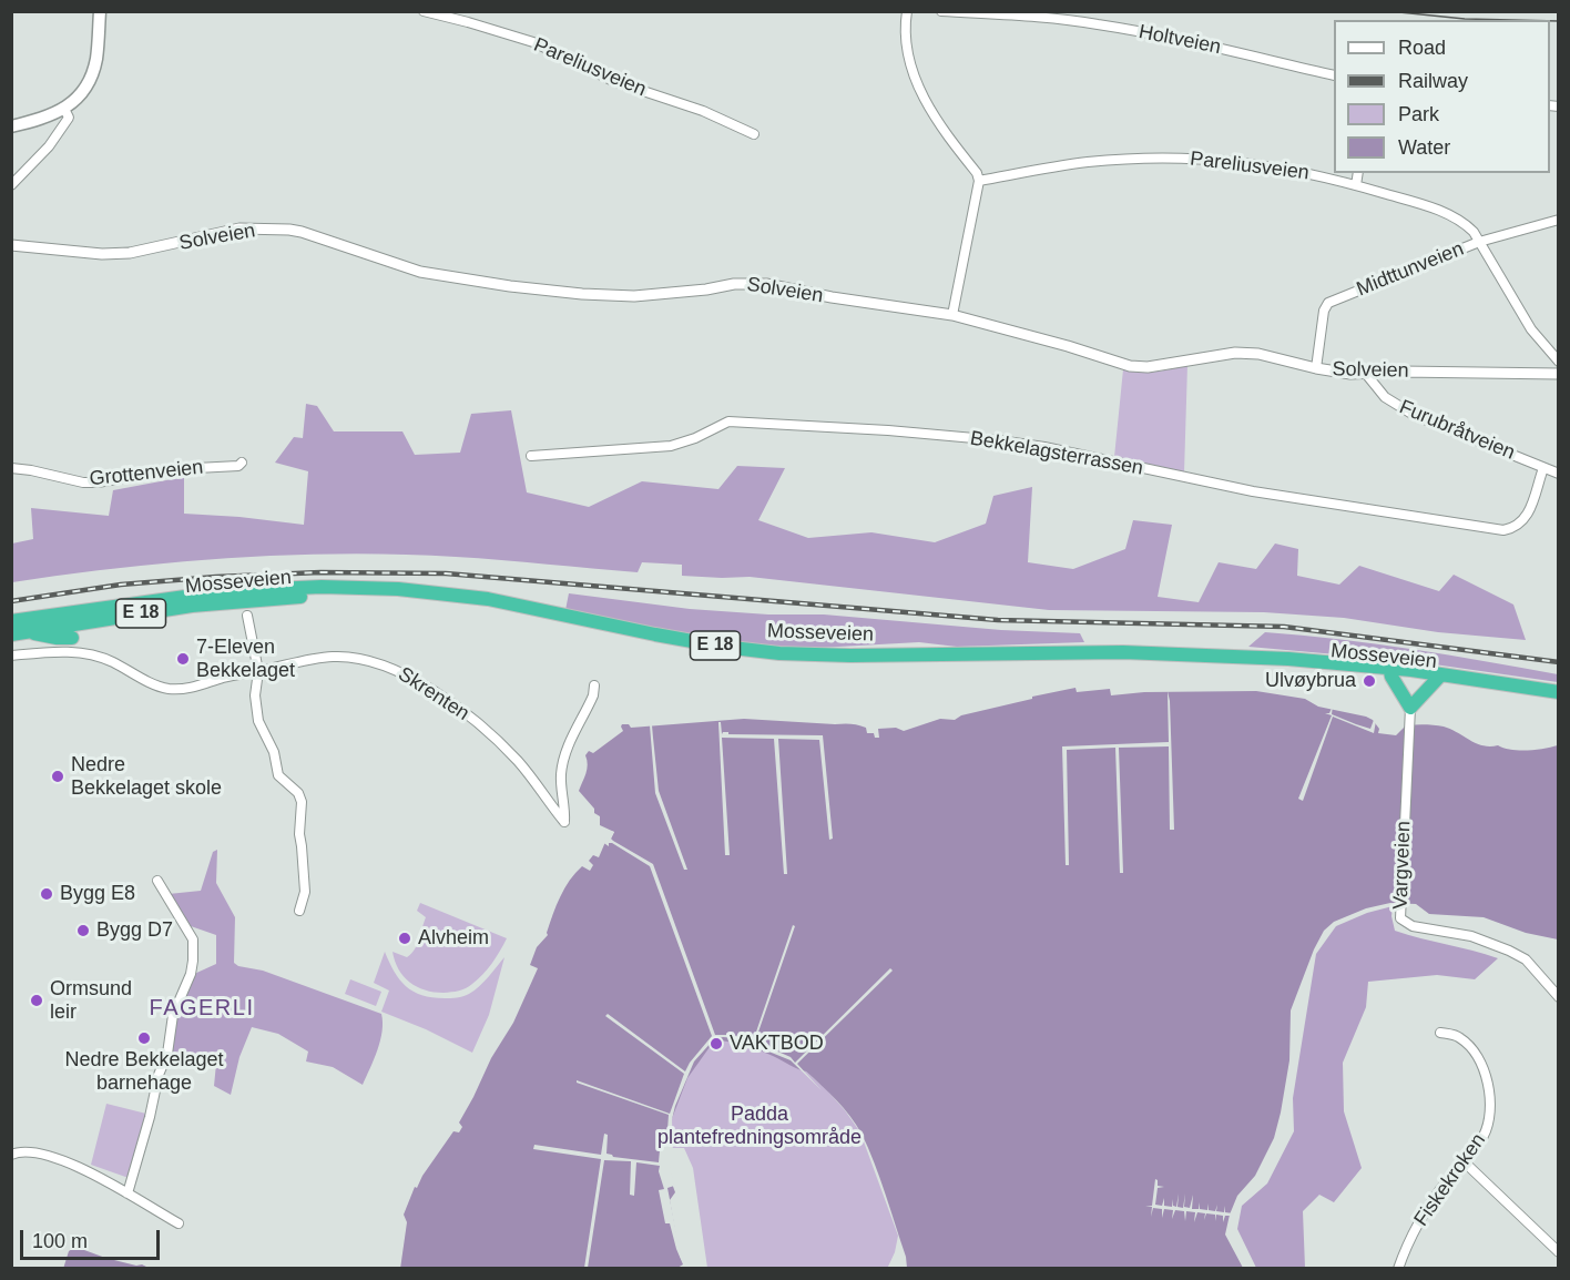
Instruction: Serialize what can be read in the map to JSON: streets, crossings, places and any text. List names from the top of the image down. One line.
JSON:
{"streets":{"highway":["Mosseveien","E 18"],"street":["Holtveien","Pareliusveien","Solveien","Midttunveien","Furubråtveien","Bekkelagsterrassen","Grottenveien","Skrenten","Vargveien","Fiskekroken"]},"crossings":[["Pareliusveien","Midttunveien"],["Solveien","Midttunveien"],["Solveien","Furubråtveien"],["Furubråtveien","Bekkelagsterrassen"],["Mosseveien","E 18"]],"districts":["FAGERLI"],"parks":["Padda plantefredningsområde"],"places":["7-Eleven Bekkelaget","Ulvøybrua","Nedre Bekkelaget skole","Bygg E8","Bygg D7","Alvheim","Ormsund leir","Nedre Bekkelaget barnehage","VAKTBOD"],"legend":["Road","Railway","Park","Water"],"scale_bar":"100 m"}
